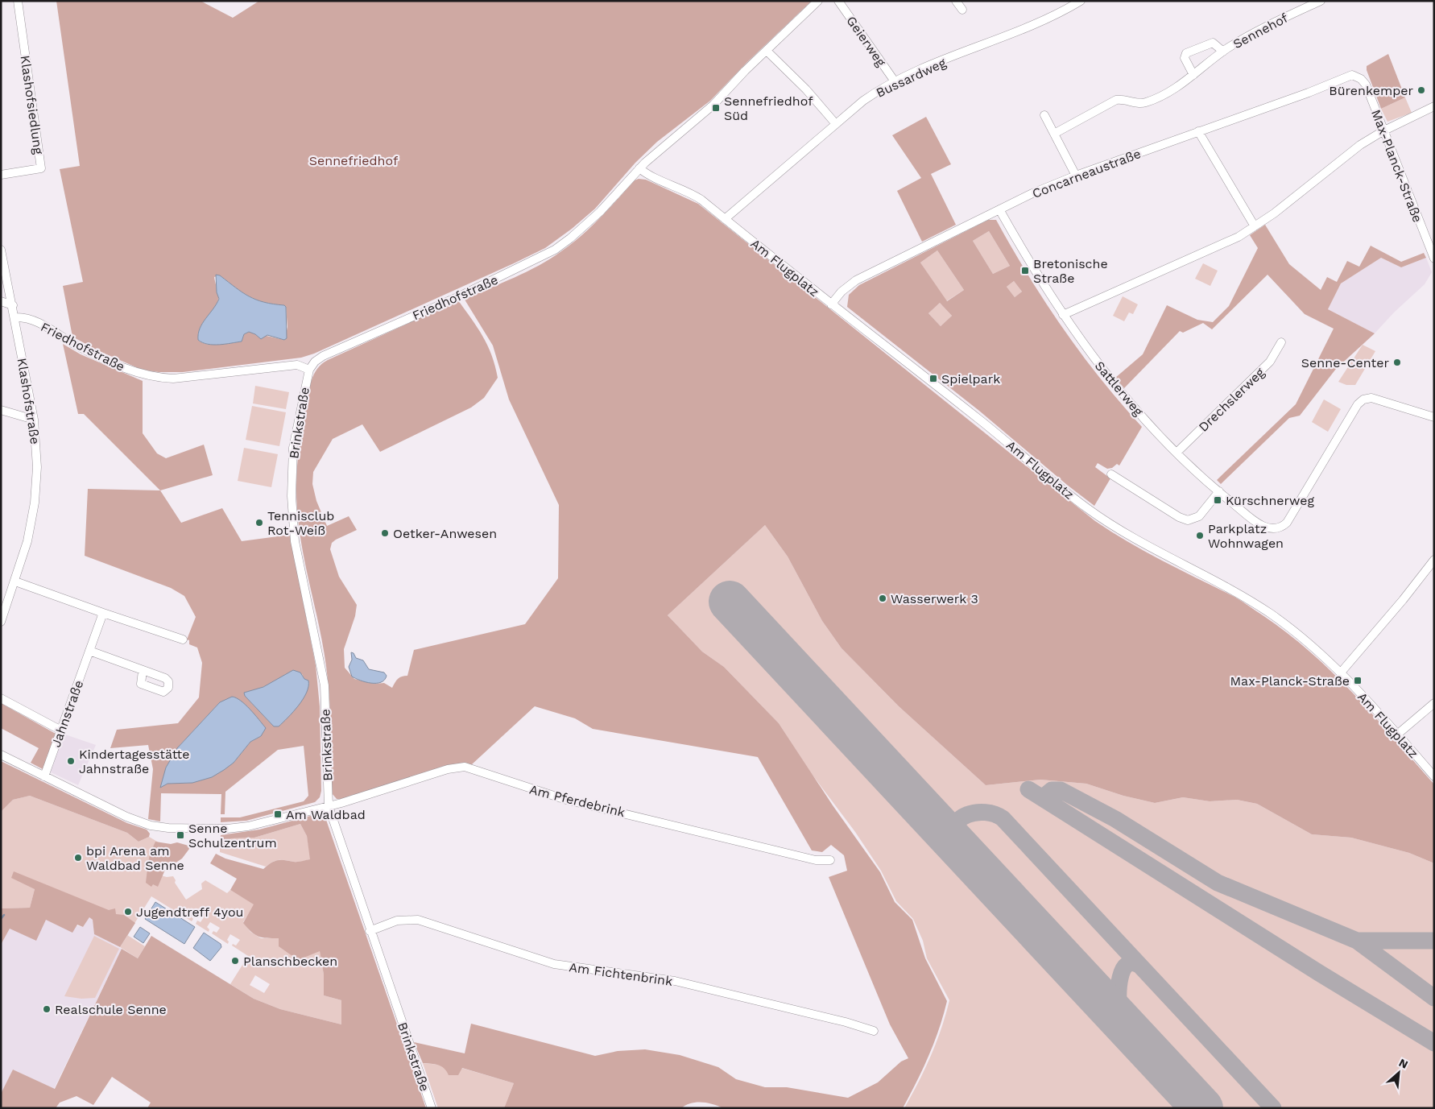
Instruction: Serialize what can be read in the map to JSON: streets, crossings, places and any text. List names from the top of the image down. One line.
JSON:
{"streets":{"street":["Sennehof","Geierweg","Bussardweg","Klashofsiedlung","Max-Planck-Straße","Concarneaustraße","Am Flugplatz","Friedhofstraße","Sattlerweg","Drechslerweg","Klashofstraße","Brinkstraße","Jahnstraße","Am Pferdebrink","Am Fichtenbrink"]},"crossings":[["Geierweg","Bussardweg"],["Bussardweg","Am Flugplatz"],["Max-Planck-Straße","Concarneaustraße"],["Concarneaustraße","Am Flugplatz"],["Concarneaustraße","Sattlerweg"],["Am Flugplatz","Friedhofstraße"],["Friedhofstraße","Klashofstraße"],["Friedhofstraße","Brinkstraße"],["Sattlerweg","Drechslerweg"],["Brinkstraße","Am Pferdebrink"],["Brinkstraße","Am Fichtenbrink"]],"parks":["Sennefriedhof"],"places":{"other":["Bürenkemper","Senne-Center","Tennisclub Rot-Weiß","Oetker-Anwesen","Parkplatz Wohnwagen","Wasserwerk 3","Kindertagesstätte Jahnstraße","bpi Arena am Waldbad Senne","Jugendtreff 4you","Planschbecken","Realschule Senne"],"transit":["Sennefriedhof Süd","Bretonische Straße","Spielpark","Kürschnerweg","Max-Planck-Straße","Am Waldbad","Senne Schulzentrum"]},"north":"top right"}
